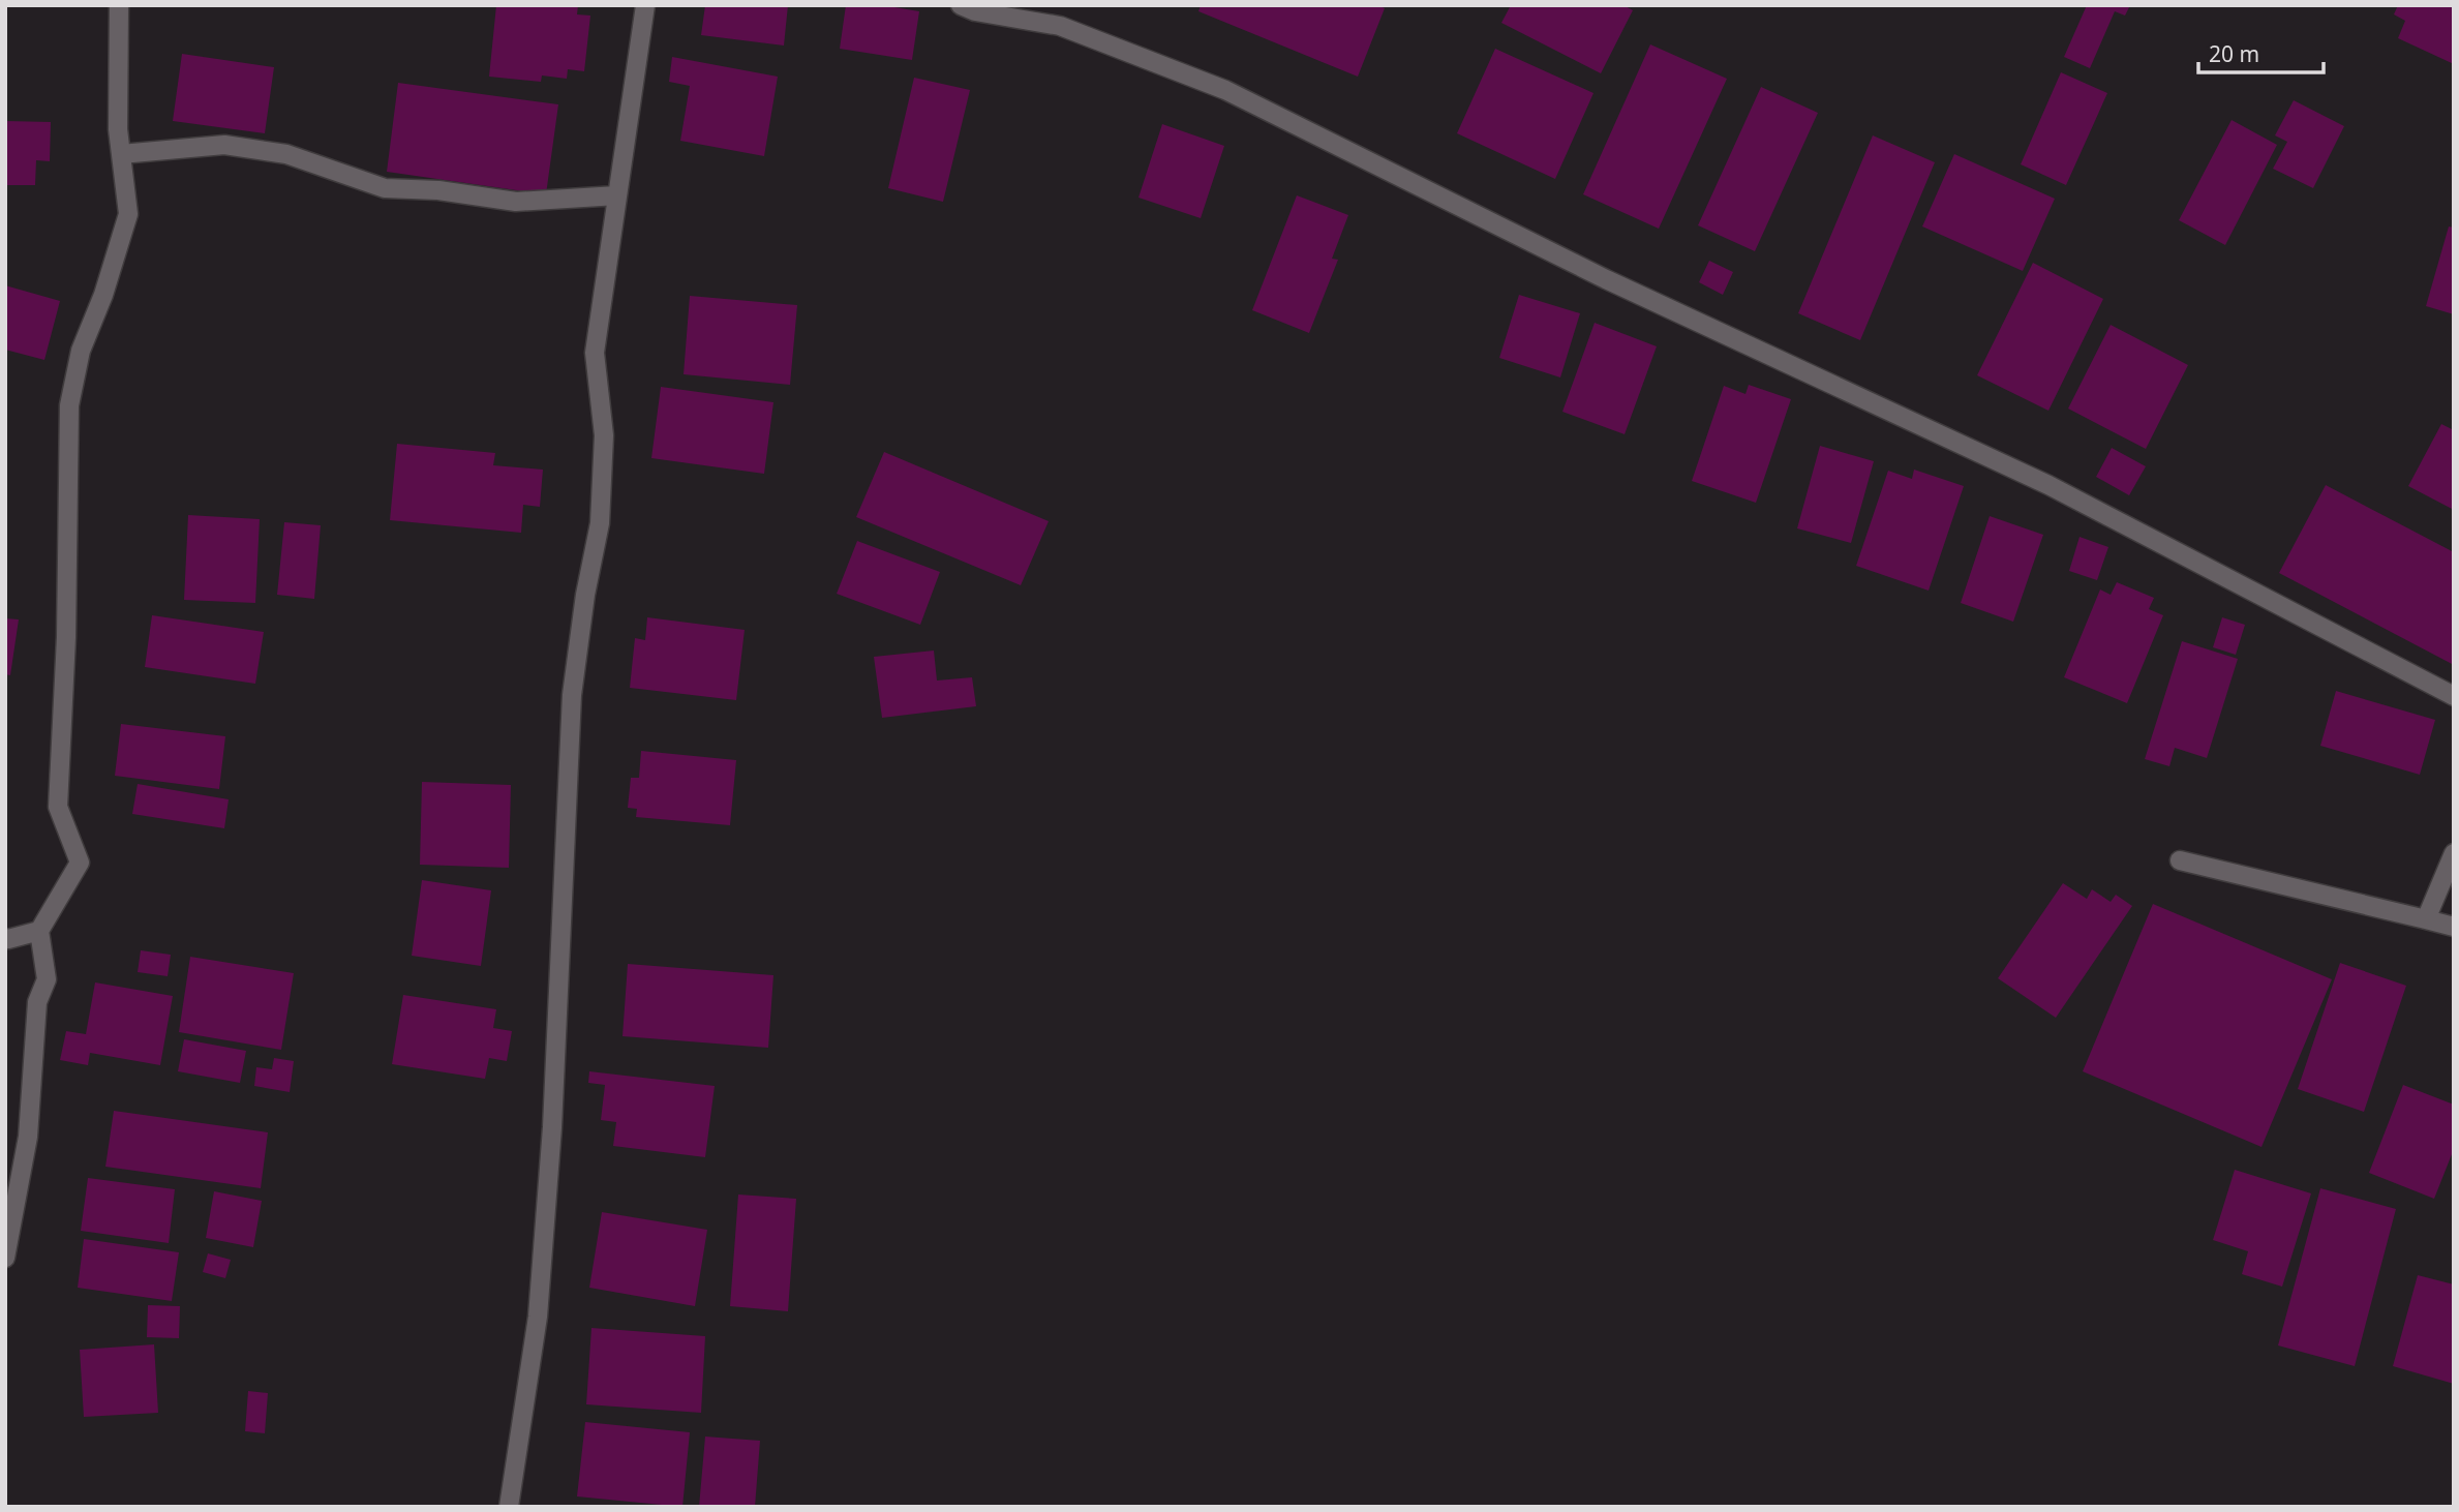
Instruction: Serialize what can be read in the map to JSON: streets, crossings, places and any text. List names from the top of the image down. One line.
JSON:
{"scale_bar":"20 m"}
